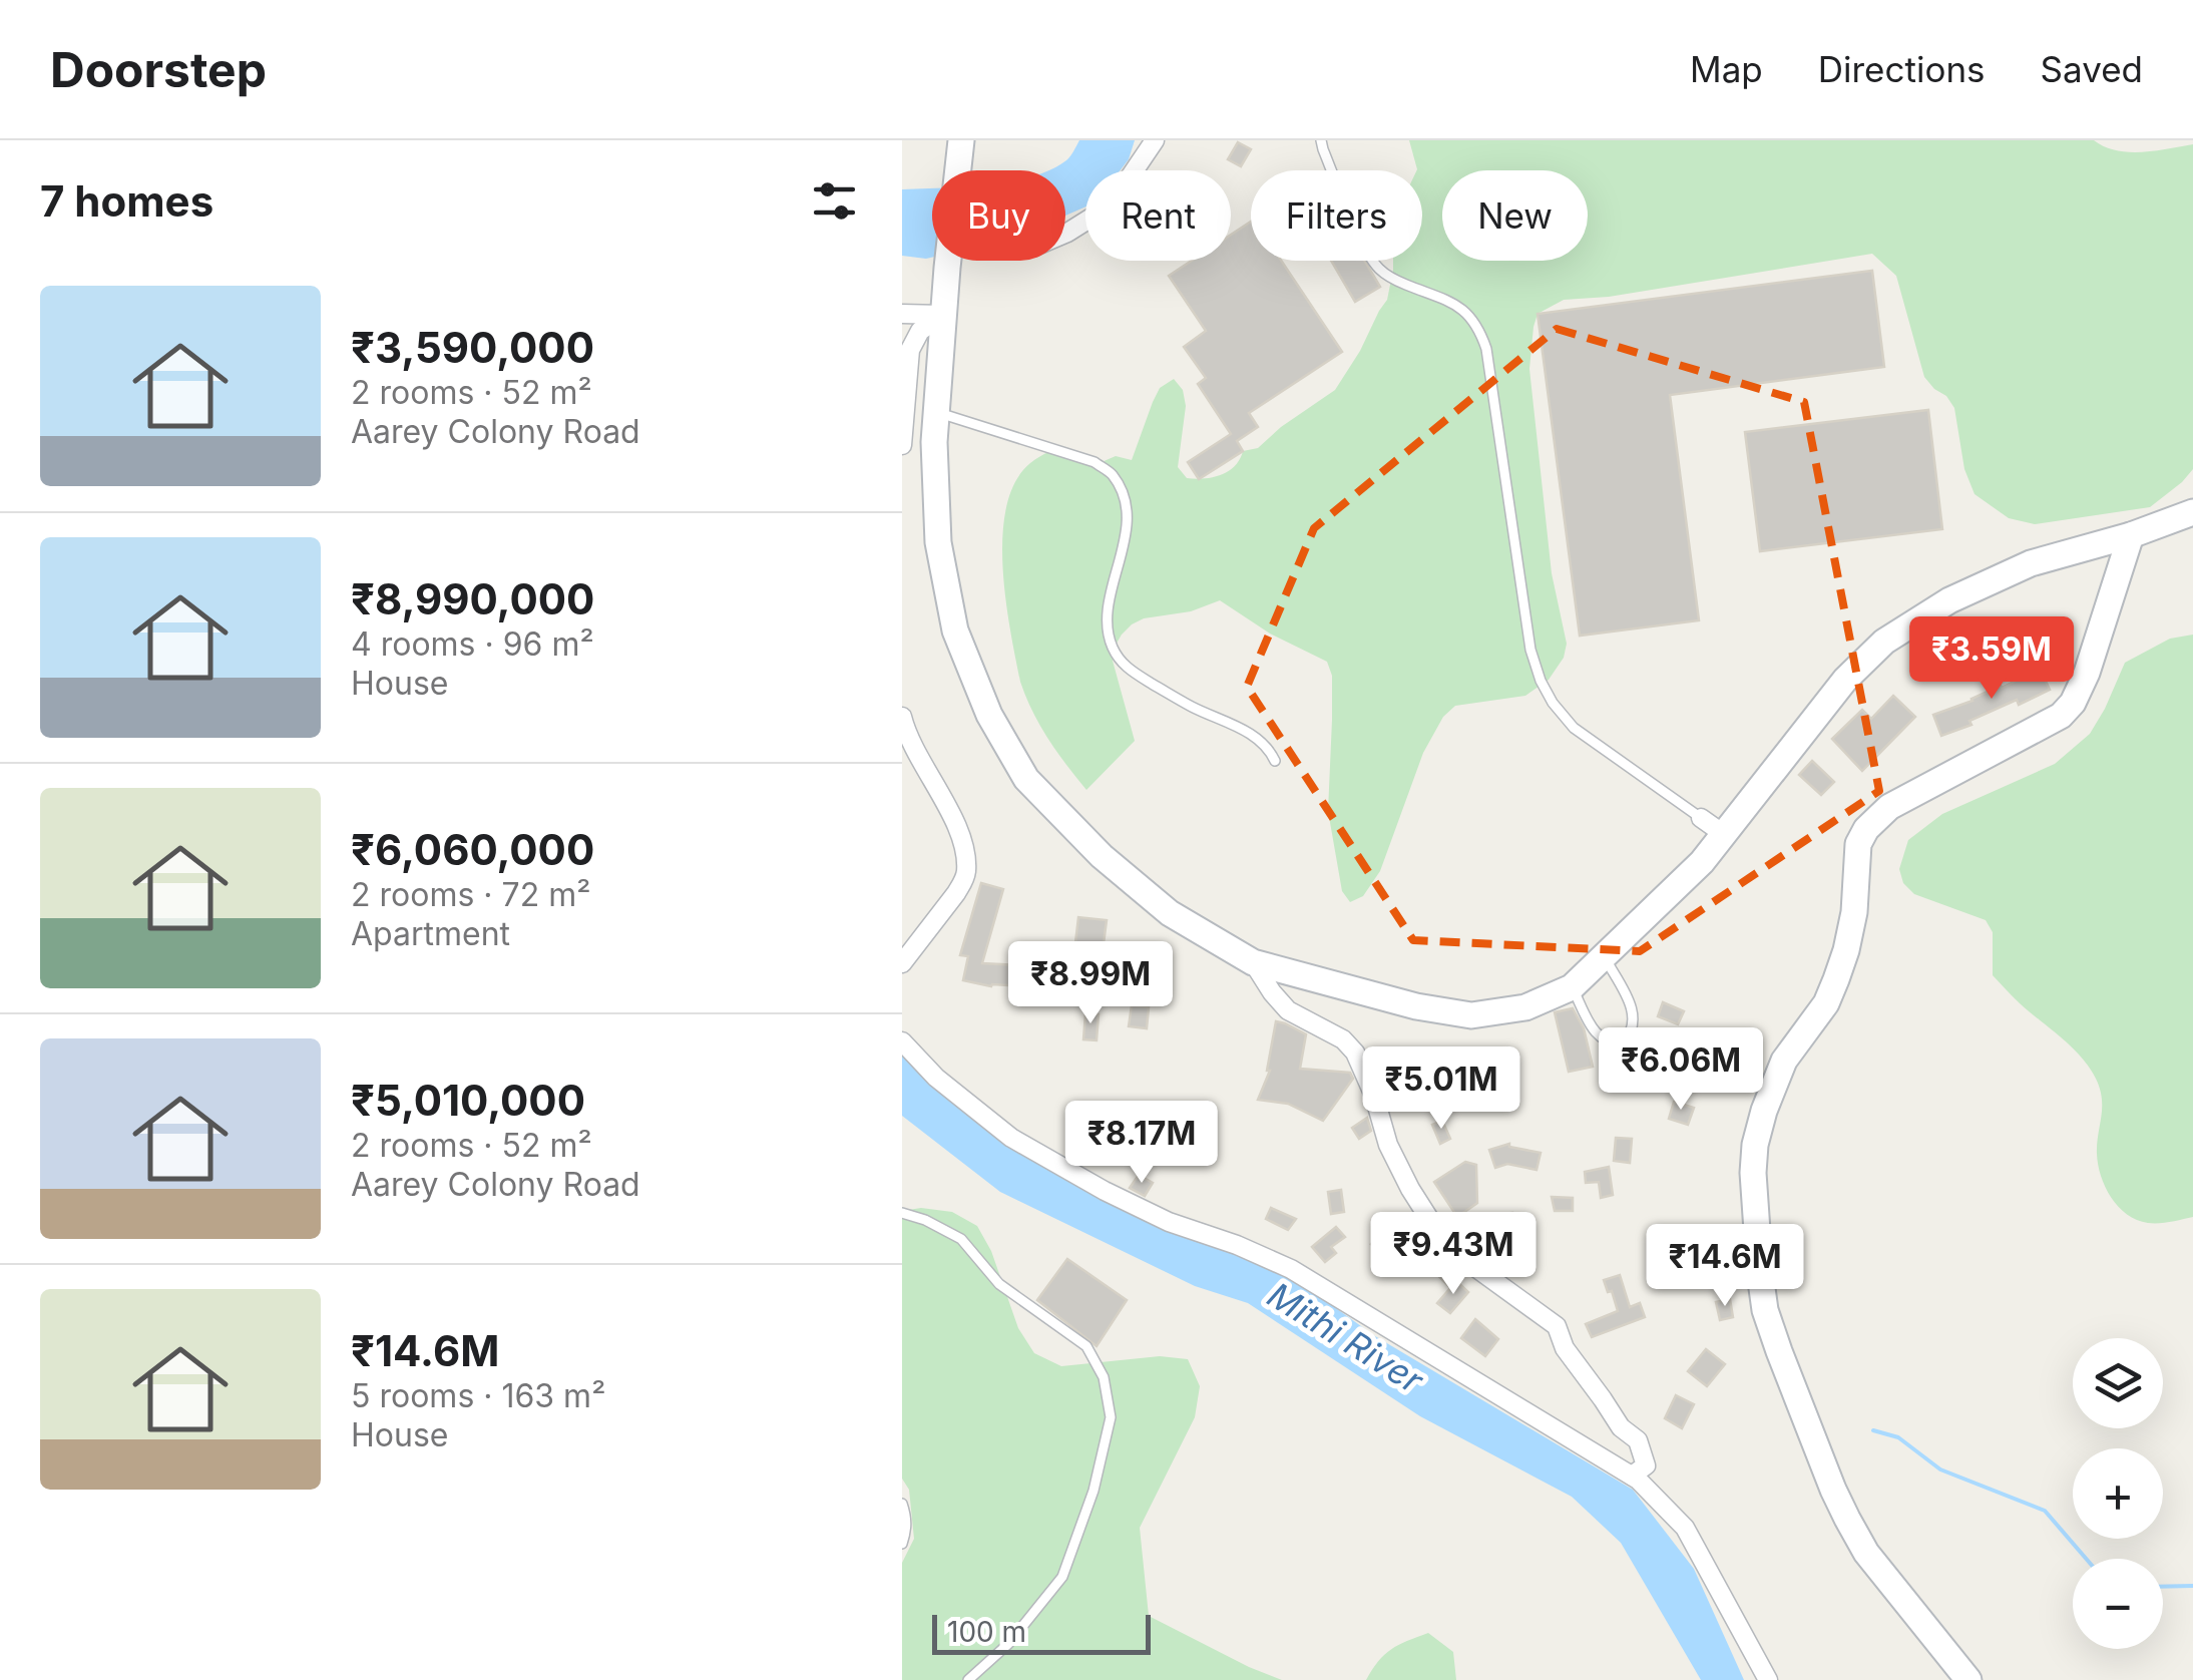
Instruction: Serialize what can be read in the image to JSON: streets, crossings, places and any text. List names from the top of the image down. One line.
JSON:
{"water":["Mithi River"],"scale_bar":"100 m","page":{"header":"Doorstep","nav":["Map","Directions","Saved"],"heading":"7 homes","chip":["Buy","Rent","Filters","New"],"list":[{"name":"₹3,590,000","note":"2 rooms · 52 m² · Aarey Colony Road"},{"name":"₹8,990,000","note":"4 rooms · 96 m² · House"},{"name":"₹6,060,000","note":"2 rooms · 72 m² · Apartment"},{"name":"₹5,010,000","note":"2 rooms · 52 m² · Aarey Colony Road"},{"name":"₹14.6M","note":"5 rooms · 163 m² · House"}],"price":["₹3.59M","₹8.99M","₹6.06M","₹5.01M","₹8.17M","₹9.43M","₹14.6M"],"map_buttons":["+","−"],"scale":"100 m"}}
